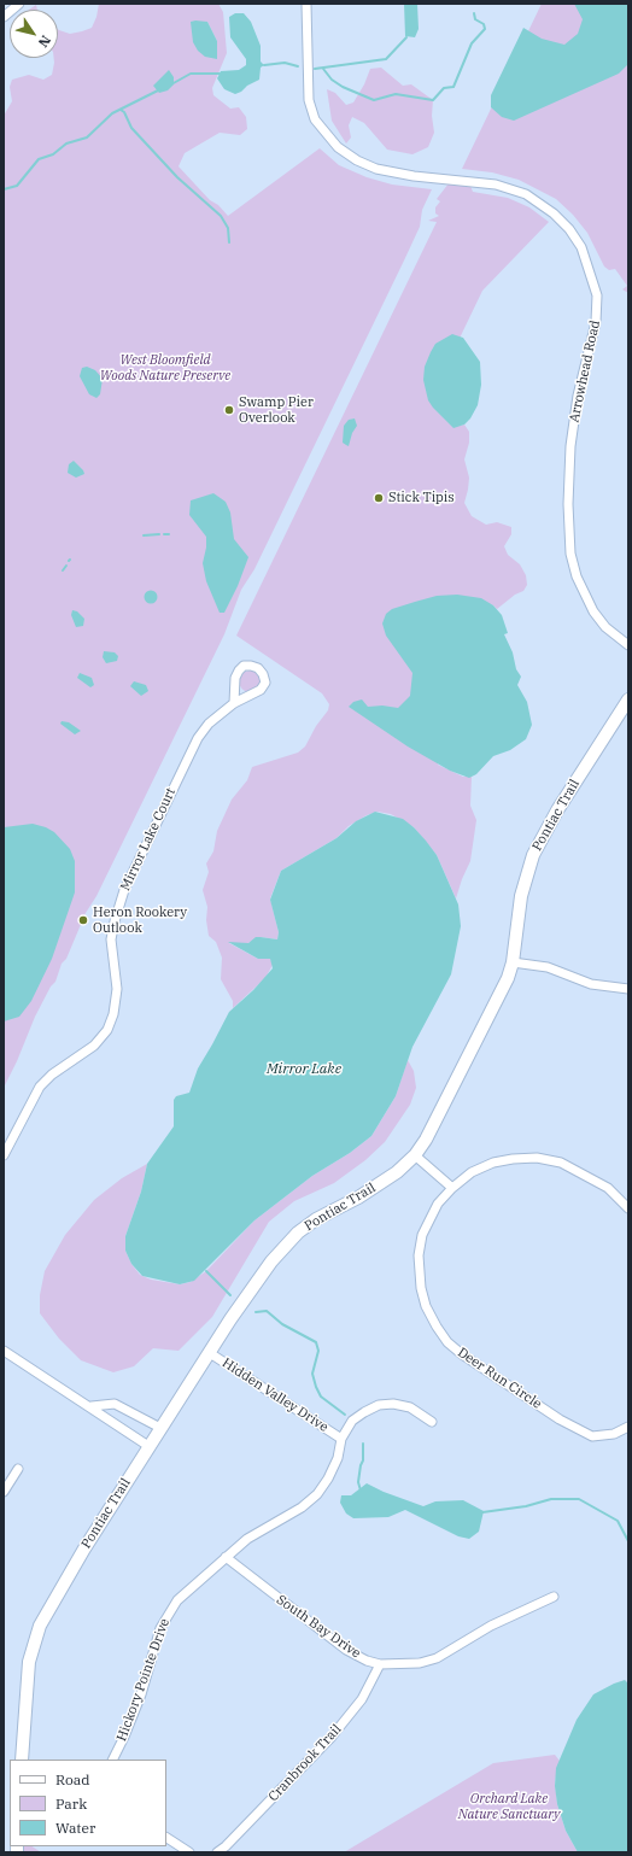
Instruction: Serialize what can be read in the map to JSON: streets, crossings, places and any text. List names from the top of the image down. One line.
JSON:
{"streets":{"main road":["Pontiac Trail"],"street":["Arrowhead Road","Mirror Lake Court","Deer Run Circle","Hidden Valley Drive","South Bay Drive","Hickory Pointe Drive","Cranbrook Trail"]},"crossings":[["Pontiac Trail","Hidden Valley Drive"],["Hidden Valley Drive","Hickory Pointe Drive"],["South Bay Drive","Hickory Pointe Drive"],["South Bay Drive","Cranbrook Trail"]],"water":["Mirror Lake"],"parks":["West Bloomfield Woods Nature Preserve","Orchard Lake Nature Sanctuary"],"places":["Swamp Pier Overlook","Stick Tipis","Heron Rookery Outlook"],"legend":["Road","Park","Water"],"north":"bottom right"}
